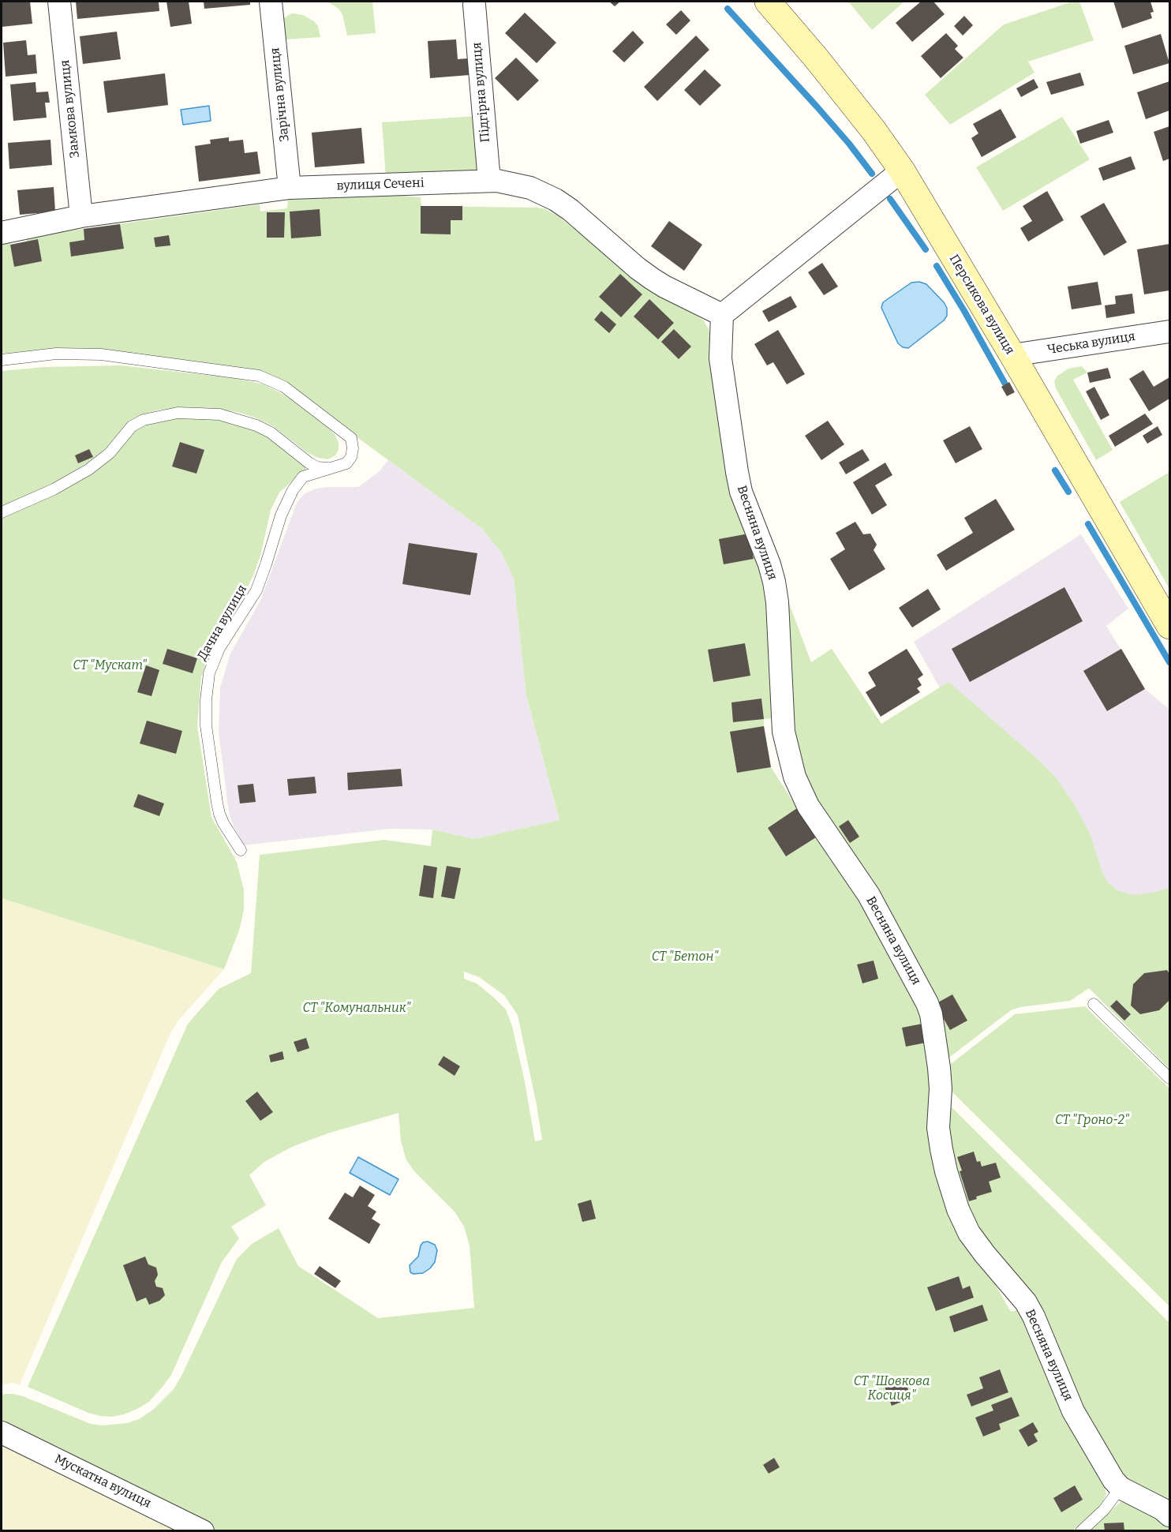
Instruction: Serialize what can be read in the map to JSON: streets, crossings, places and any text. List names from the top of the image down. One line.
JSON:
{"streets":{"main road":["Персикова вулиця"],"street":["Підгірна вулиця","Зарічна вулиця","Замкова вулиця","вулиця Сечені","Чеська вулиця","Весняна вулиця","Мускатна вулиця"],"lane":["Дачна вулиця"]},"crossings":[["Підгірна вулиця","вулиця Сечені"],["Зарічна вулиця","вулиця Сечені"],["Замкова вулиця","вулиця Сечені"],["вулиця Сечені","Весняна вулиця"],["Персикова вулиця","Чеська вулиця"]],"parks":["СТ \"Мускат\"","СТ \"Бетон\"","СТ \"Комунальник\"","СТ \"Гроно-2\"","СТ \"Шовкова Косиця\""]}
